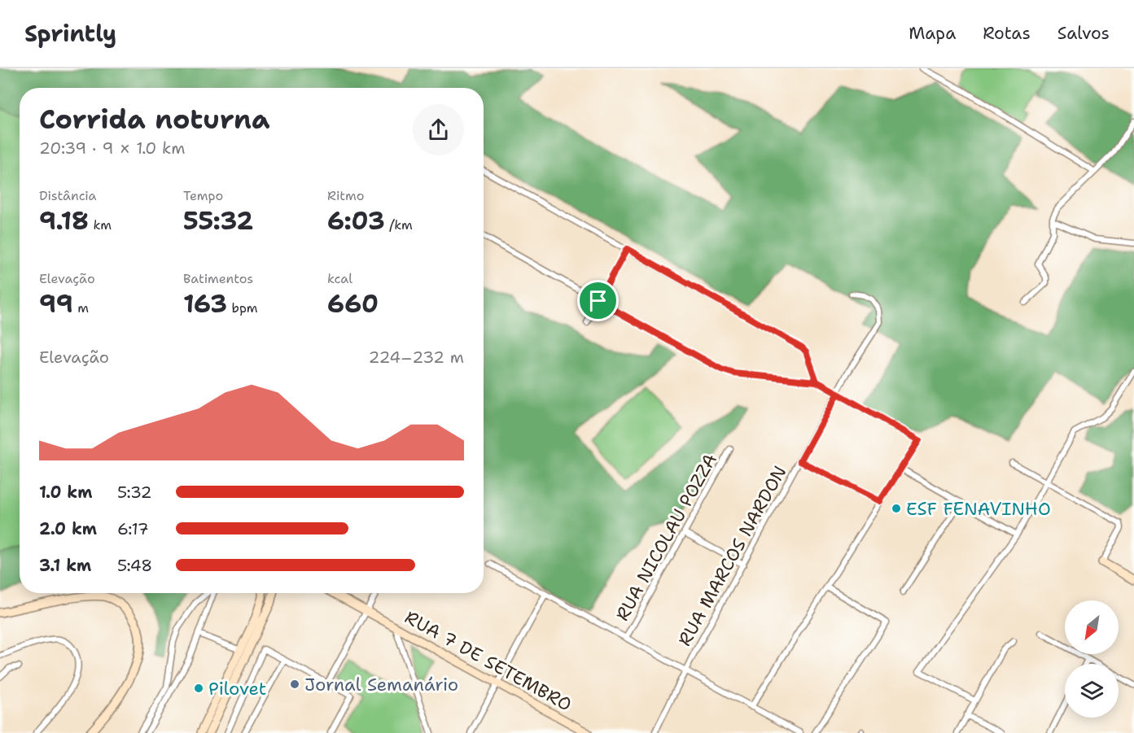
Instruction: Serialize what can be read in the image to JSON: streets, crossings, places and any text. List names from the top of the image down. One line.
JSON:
{"streets":{"street":["RUA NICOLAU POZZA","RUA MARCOS NARDON","RUA 7 DE SETEMBRO"]},"places":["ESF FENAVINHO","Jornal Semanário","Pilovet"],"north":"bottom left","page":{"header":"Sprintly","nav":["Mapa","Rotas","Salvos"],"heading":["Corrida noturna","20:39 · 9 × 1.0 km"],"stats":[["Distância","9.18 km"],["Tempo","55:32"],["Ritmo","6:03 /km"],["Elevação","99 m"],["Batimentos","163 bpm"],["kcal","660"]],"chart":["Elevação","224–232 m"],"list":[{"name":"1.0 km","note":"5:32"},{"name":"2.0 km","note":"6:17"},{"name":"3.1 km","note":"5:48"}]}}
